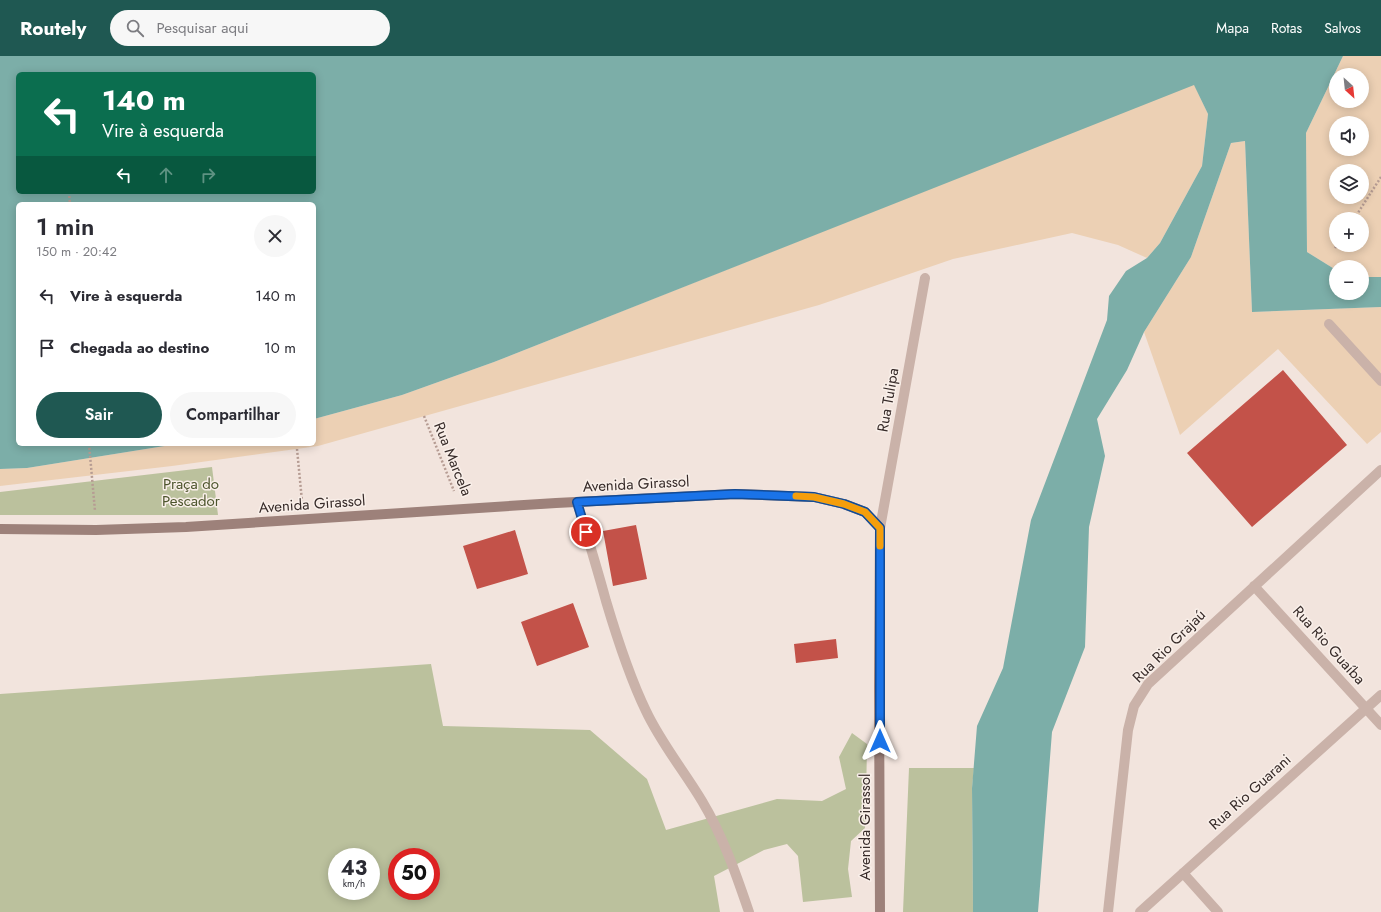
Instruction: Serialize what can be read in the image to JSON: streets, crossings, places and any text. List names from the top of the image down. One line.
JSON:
{"streets":{"main road":["Avenida Girassol"],"street":["Rua Tulipa","Rua Rio Guaíba","Rua Rio Grajaú","Rua Rio Guarani"],"path":["Rua Marcela"]},"crossings":[["Rua Tulipa","Avenida Girassol"],["Rua Marcela","Avenida Girassol"],["Rua Rio Guaíba","Rua Rio Grajaú"],["Rua Rio Guaíba","Rua Rio Guarani"]],"parks":["Praça do Pescador"],"north":"bottom right","page":{"header":"Routely","search":"Pesquisar aqui","nav":["Mapa","Rotas","Salvos"],"map_buttons":["+","−"],"turn":["140 m","Vire à esquerda"],"heading":["1 min","150 m · 20:42"],"list":[{"name":"Vire à esquerda","value":"140 m"},{"name":"Chegada ao destino","value":"10 m"}],"buttons":["Sair","Compartilhar"],"speed":"43 km/h","limit":"50"}}
